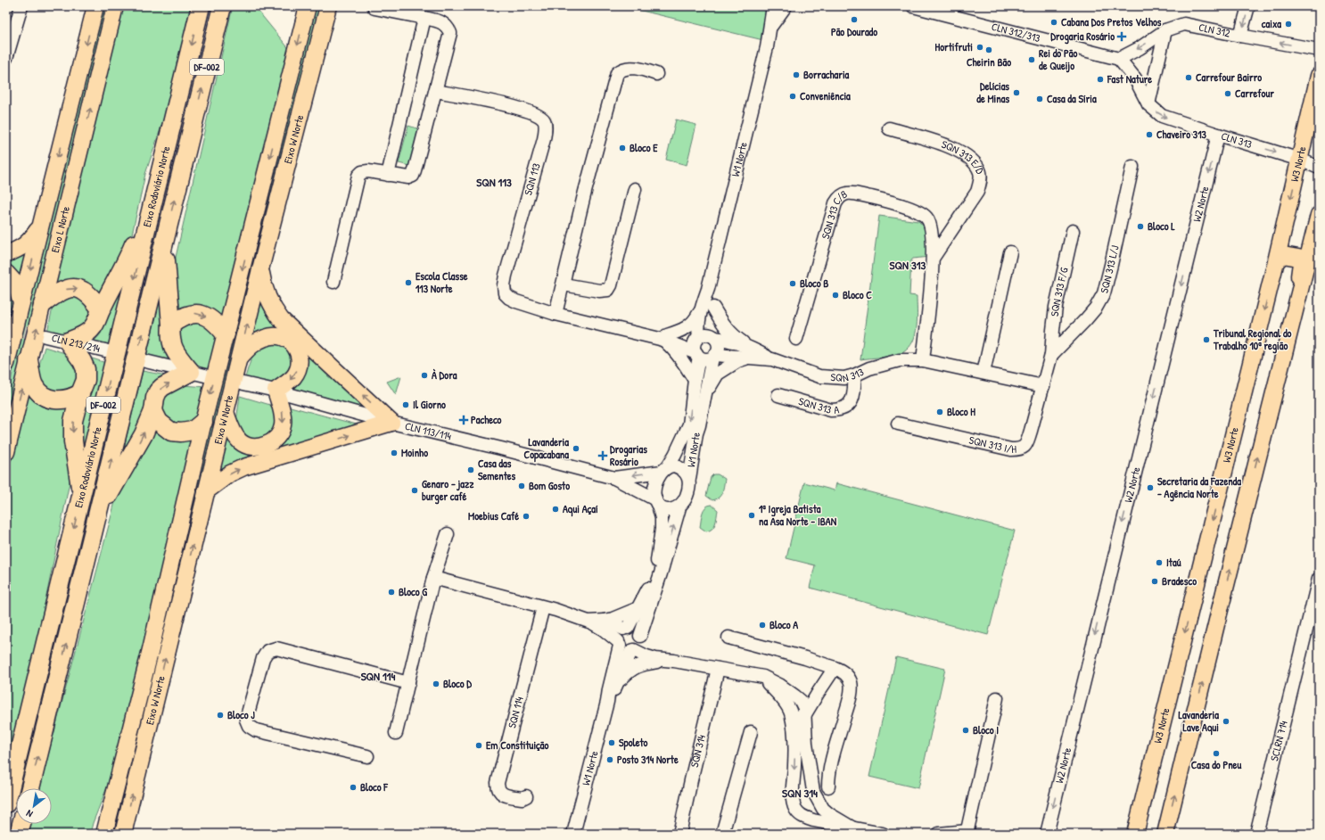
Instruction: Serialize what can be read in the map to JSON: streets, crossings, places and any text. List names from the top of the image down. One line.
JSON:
{"streets":{"highway":["DF-002","Eixo Rodoviário Norte"],"main road":["Eixo W Norte","W3 Norte","Eixo L Norte"],"street":["CLN 312","CLN 312/313","CLN 313","W1 Norte","SQN 313 E/D","SQN 113","W2 Norte","SQN 313 C/B","SQN 313 L/J","SQN 313 F/G","CLN 213/214","SQN 313","SQN 313 A","CLN 113/114","SQN 313 I/H","SQN 114","SCLRN 714","SQN 314"]},"crossings":[["CLN 312","CLN 312/313"],["CLN 312","CLN 313"],["CLN 312/313","CLN 313"],["CLN 313","W3 Norte"],["CLN 313","W2 Norte"],["W1 Norte","SQN 113"],["W1 Norte","SQN 313"],["W1 Norte","CLN 113/114"],["SQN 313 E/D","SQN 313 C/B"],["SQN 113","SQN 313"],["SQN 313 L/J","SQN 313 F/G"],["SQN 313","SQN 313 A"],["SQN 313","SQN 313 I/H"]],"one_way":["CLN 312","CLN 313","W2 Norte"],"districts":["SQN 113","SQN 313","SQN 114","SQN 314"],"places":{"other":["Pão Dourado","Cabana Dos Pretos Velhos","caixa","Hortifruti","Cheirin Bão","Rei do Pão de Queijo","Borracharia","Carrefour Bairro","Fast Nature","Delícias de Minas","Carrefour","Conveniência","Casa da Síria","Chaveiro 313","Bloco E","Bloco L","Escola Classe 113 Norte","Bloco B","Bloco C","Tribunal Regional do Trabalho 10ª região","À Dora","Il Giorno","Bloco H","Lavanderia Copacabana","Moinho","Casa das Sementes","Bom Gosto","Secretaria da Fazenda - Agência Norte","Genaro - jazz burger café","Aqui Açaí","1ª Igreja Batista na Asa Norte - IBAN","Moebius Café","Itaú","Bradesco","Bloco G","Bloco A","Bloco D","Bloco J","Lavanderia Lave Aqui","Bloco I","Spoleto","Em Constituição","Casa do Pneu","Posto 314 Norte","Bloco F"],"health":["Drogaria Rosário","Pacheco","Drogarias Rosário"]},"north":"bottom left"}
